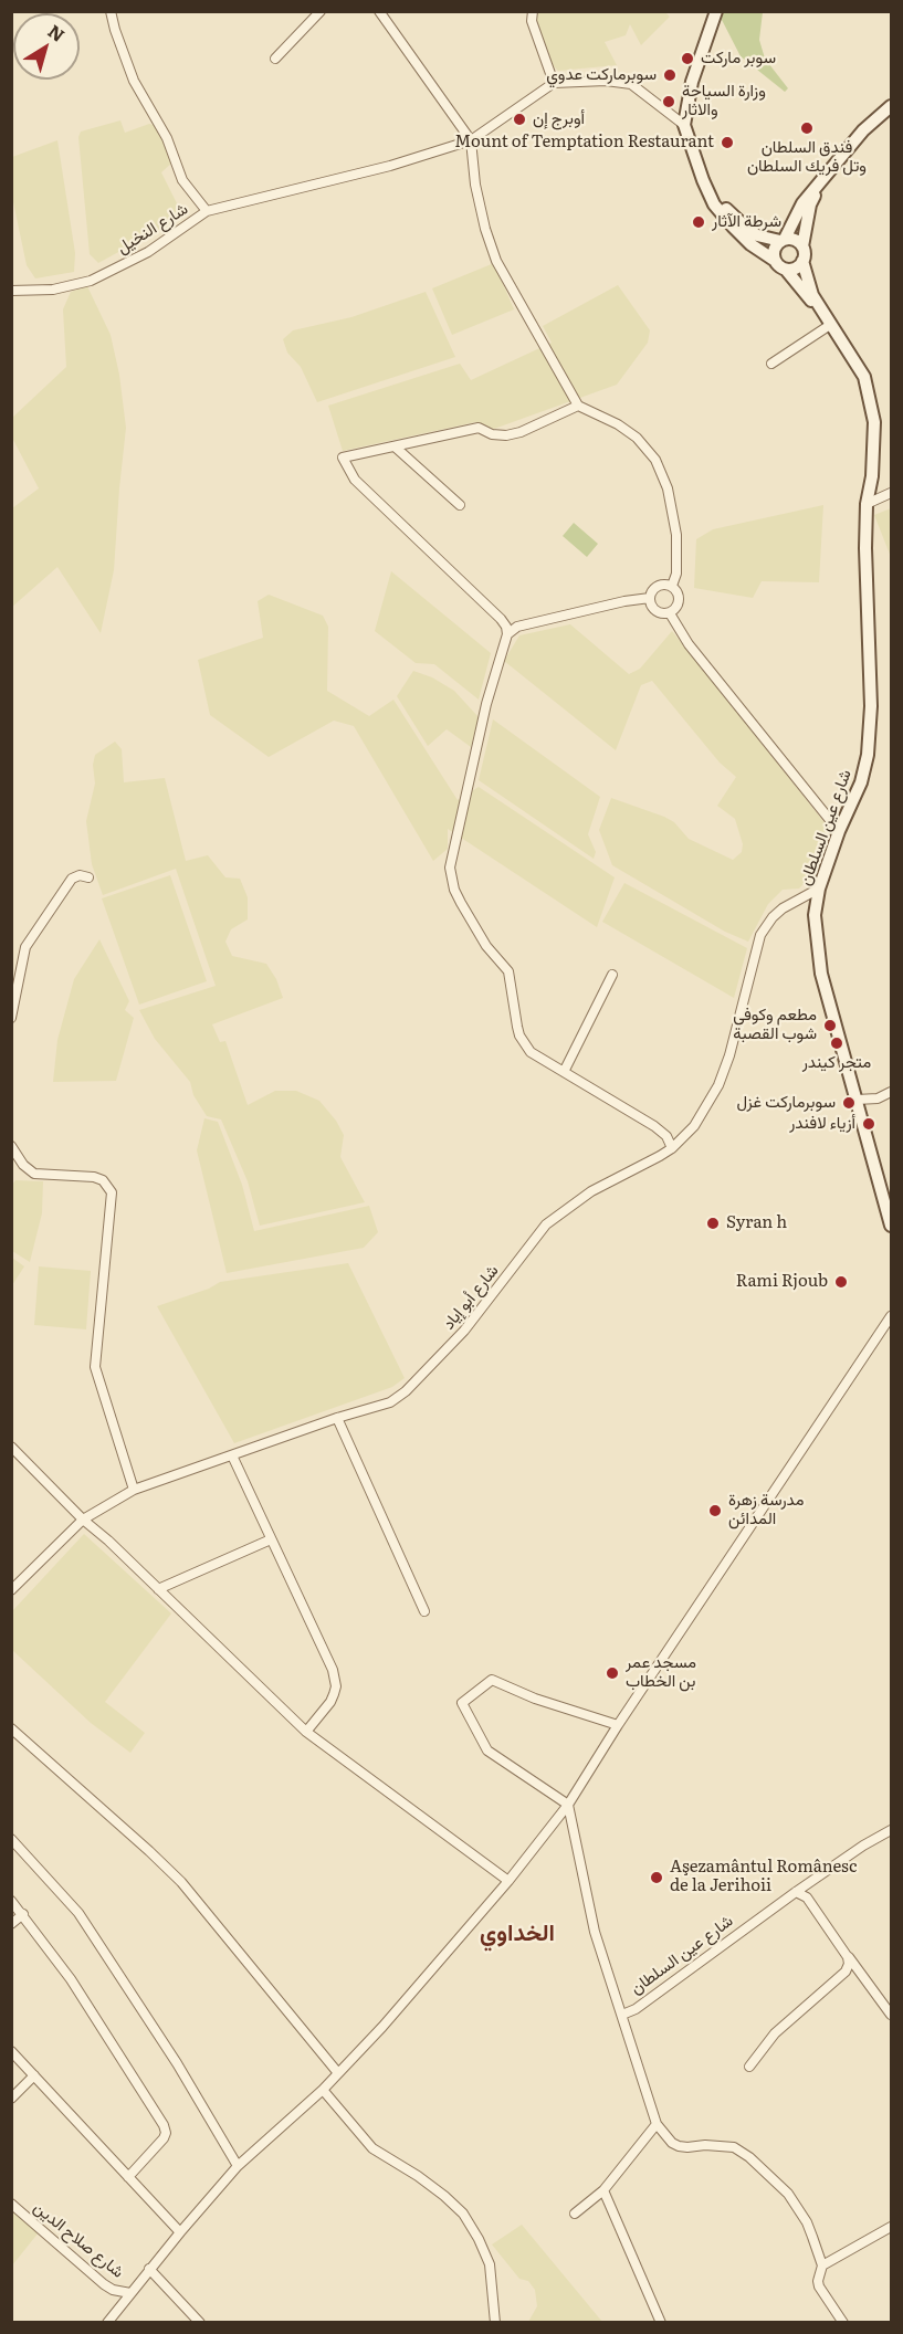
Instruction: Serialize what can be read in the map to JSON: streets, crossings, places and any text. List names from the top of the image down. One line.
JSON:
{"streets":{"main road":["شارع عين السلطان"],"street":["شارع النخيل","شارع أبو إياد","شارع صلاح الدين"]},"crossings":[["شارع عين السلطان","شارع أبو إياد"]],"districts":["الخداوي"],"places":["سوبر ماركت","سوبرماركت عدوي","وزارة السياحة والاثار","أوبرج إن","فندق السلطان وتل فريك السلطان","Mount of Temptation Restaurant","شرطة الآثار","مطعم وكوفي شوب القصبة","متجر كيندر","سوبرماركت غزل","أزياء لافندر","Syran h","Rami Rjoub","مدرسة زهرة المدائن","مسجد عمر بن الخطاب","Aşezamântul Românesc de la Jerihoii"],"north":"top right"}
